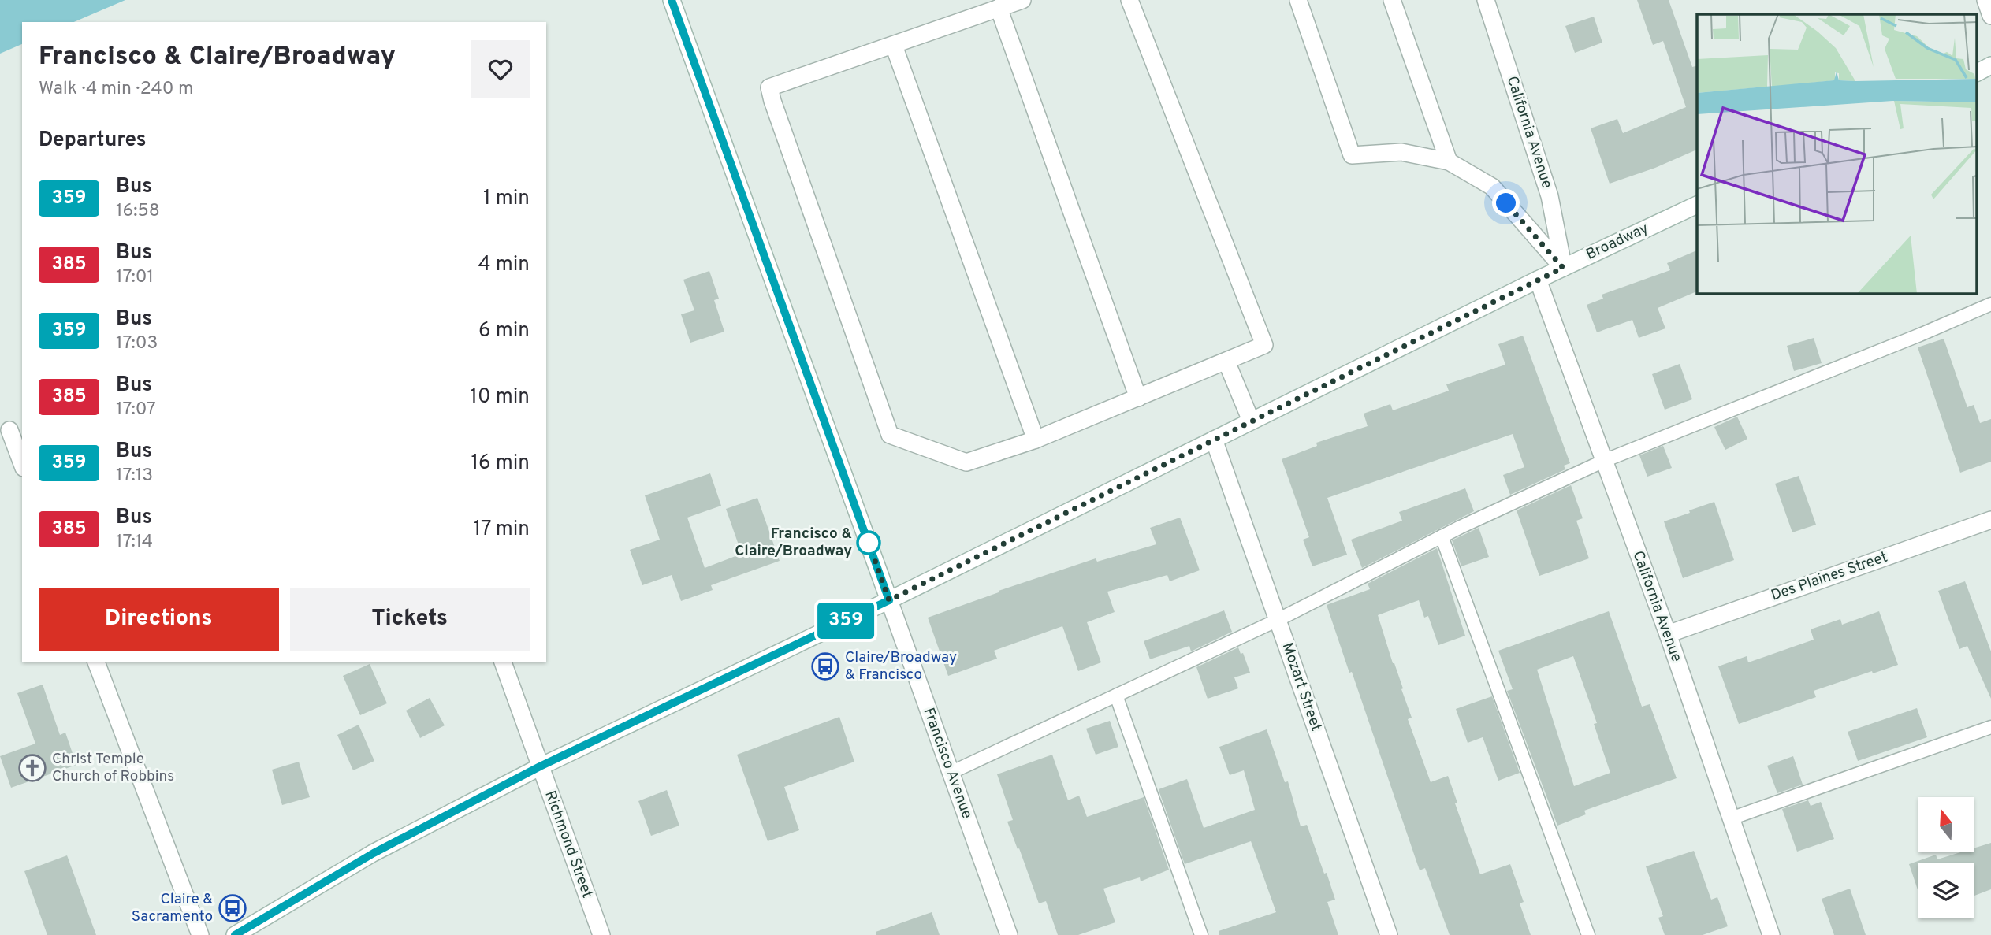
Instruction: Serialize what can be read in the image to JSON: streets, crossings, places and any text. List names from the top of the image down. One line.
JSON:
{"streets":{"street":["California Avenue","Broadway","Des Plaines Street","Mozart Street","Francisco Avenue","Richmond Street"]},"crossings":[["California Avenue","Broadway"],["California Avenue","Des Plaines Street"],["Broadway","Mozart Street"],["Broadway","Francisco Avenue"],["Broadway","Richmond Street"]],"places":{"other":["Francisco & Claire/Broadway"],"bus stop":["Claire/Broadway & Francisco","Claire & Sacramento"],"church":["Christ Temple Church of Robbins"]},"lines":["bus line 359"],"north":"top","page":{"on_map":"359","heading":[["Francisco & Claire/Broadway","Walk · 4 min · 240 m"],"Departures"],"list":[{"mark":"359","name":"Bus","note":"16:58","value":"1 min"},{"mark":"385","name":"Bus","note":"17:01","value":"4 min"},{"mark":"359","name":"Bus","note":"17:03","value":"6 min"},{"mark":"385","name":"Bus","note":"17:07","value":"10 min"},{"mark":"359","name":"Bus","note":"17:13","value":"16 min"},{"mark":"385","name":"Bus","note":"17:14","value":"17 min"}],"buttons":["Directions","Tickets"]}}
